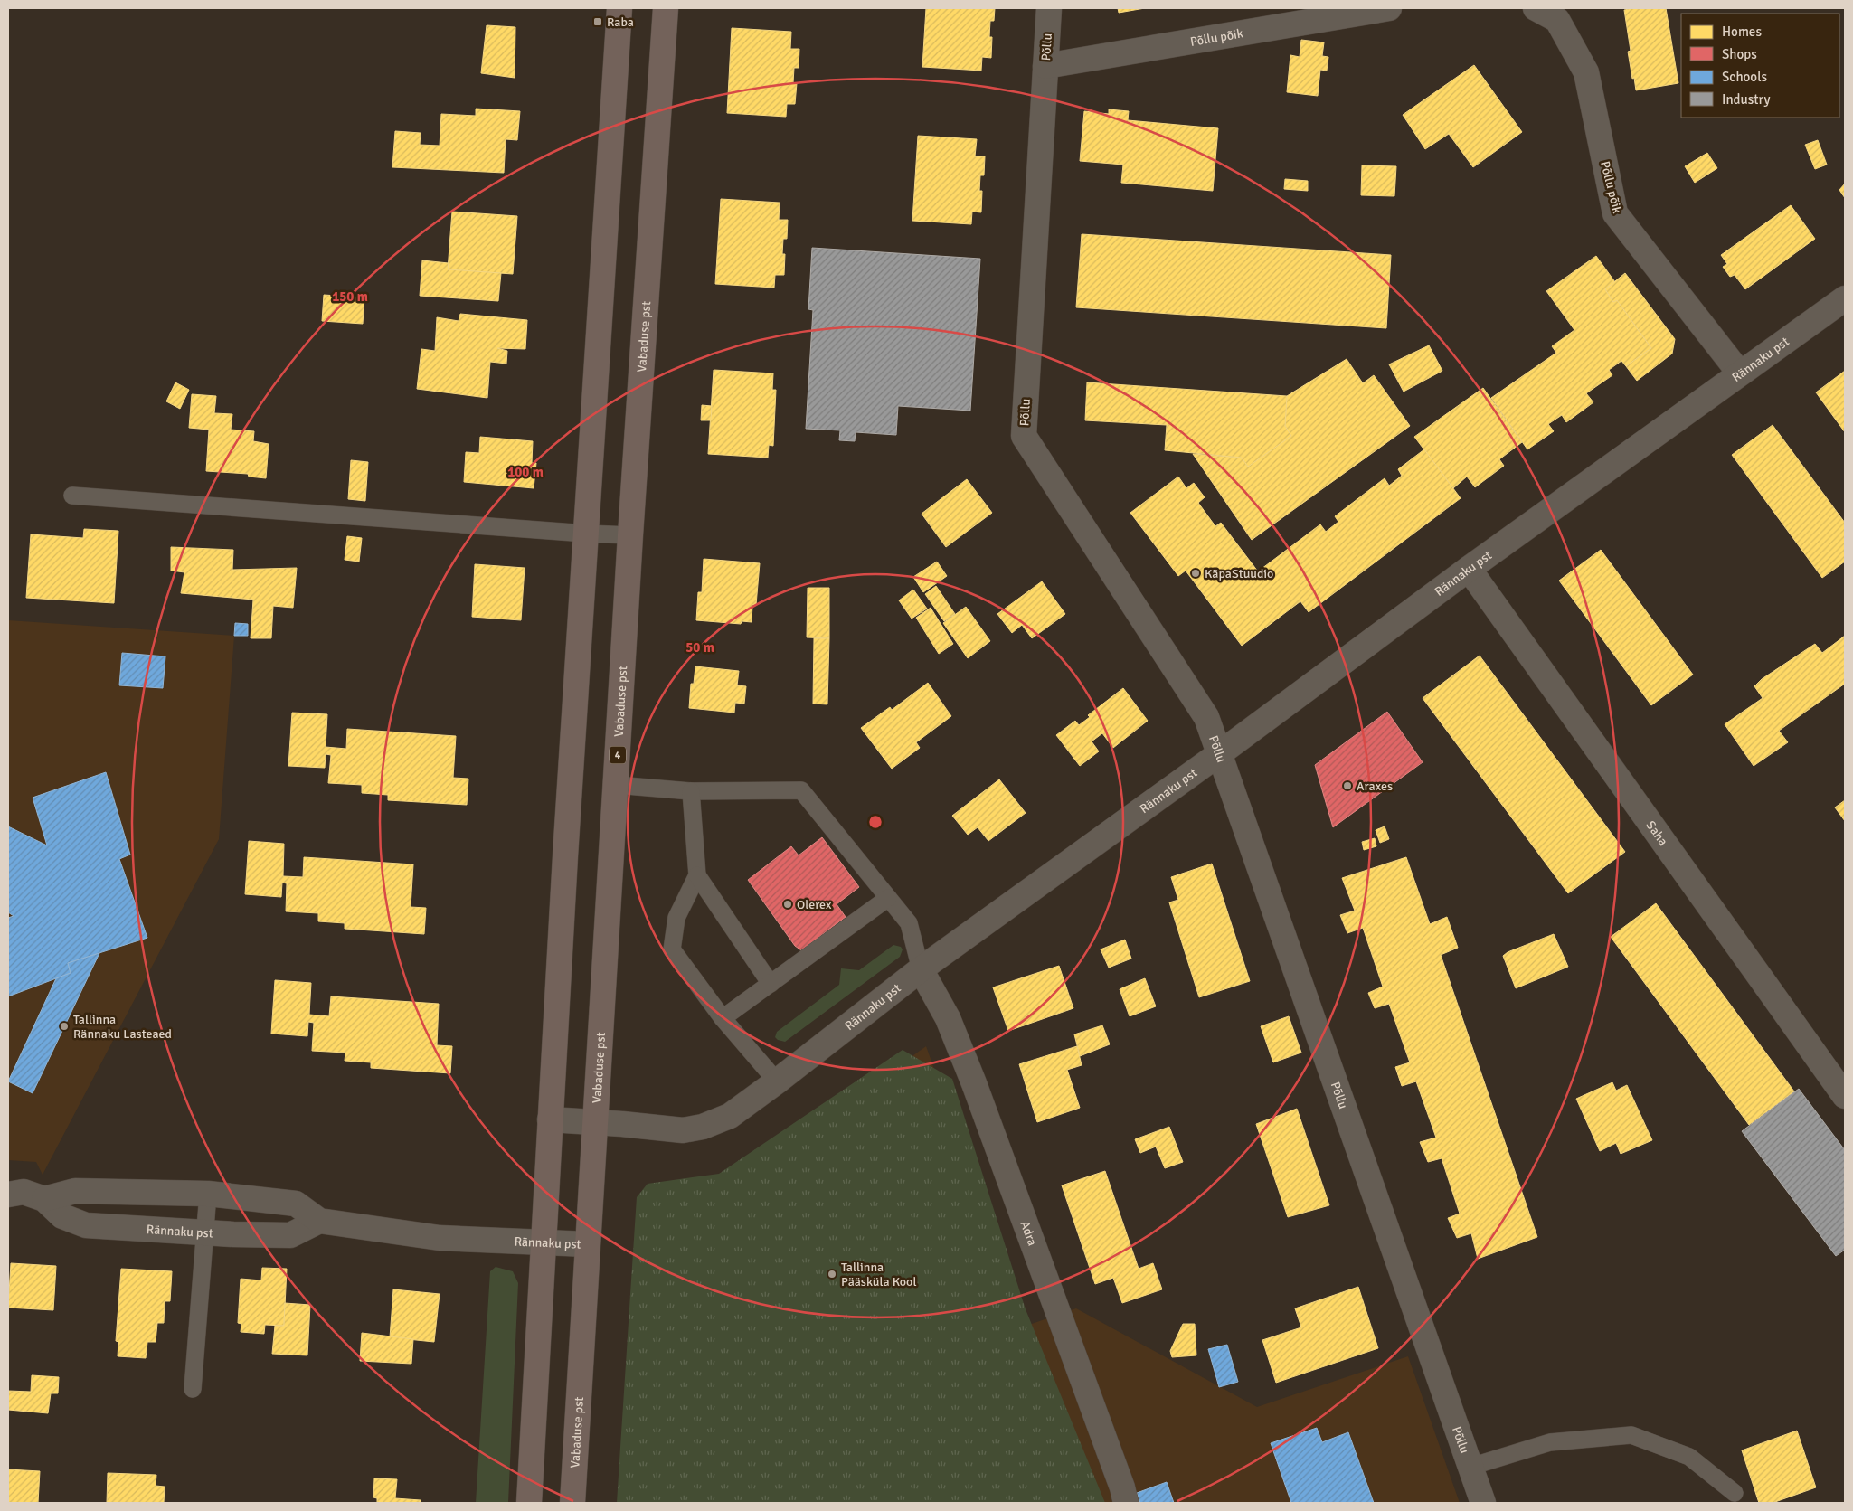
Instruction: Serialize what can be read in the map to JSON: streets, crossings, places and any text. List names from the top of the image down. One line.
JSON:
{"streets":{"highway":["Vabaduse pst","4"],"street":["Põllu põik","Põllu","Rännaku pst","Saha","Adra"]},"crossings":[["Põllu põik","Põllu"],["Põllu põik","Rännaku pst"],["Põllu","Rännaku pst"],["Vabaduse pst","Rännaku pst"],["Rännaku pst","Saha"],["Rännaku pst","Adra"]],"places":{"transit":["Raba"],"other":["KäpaStuudio","Araxes","Olerex","Tallinna Rännaku Lasteaed","Tallinna Pääsküla Kool"]},"legend":["Homes","Shops","Schools","Industry"],"rings":["150 m","100 m","50 m"]}
